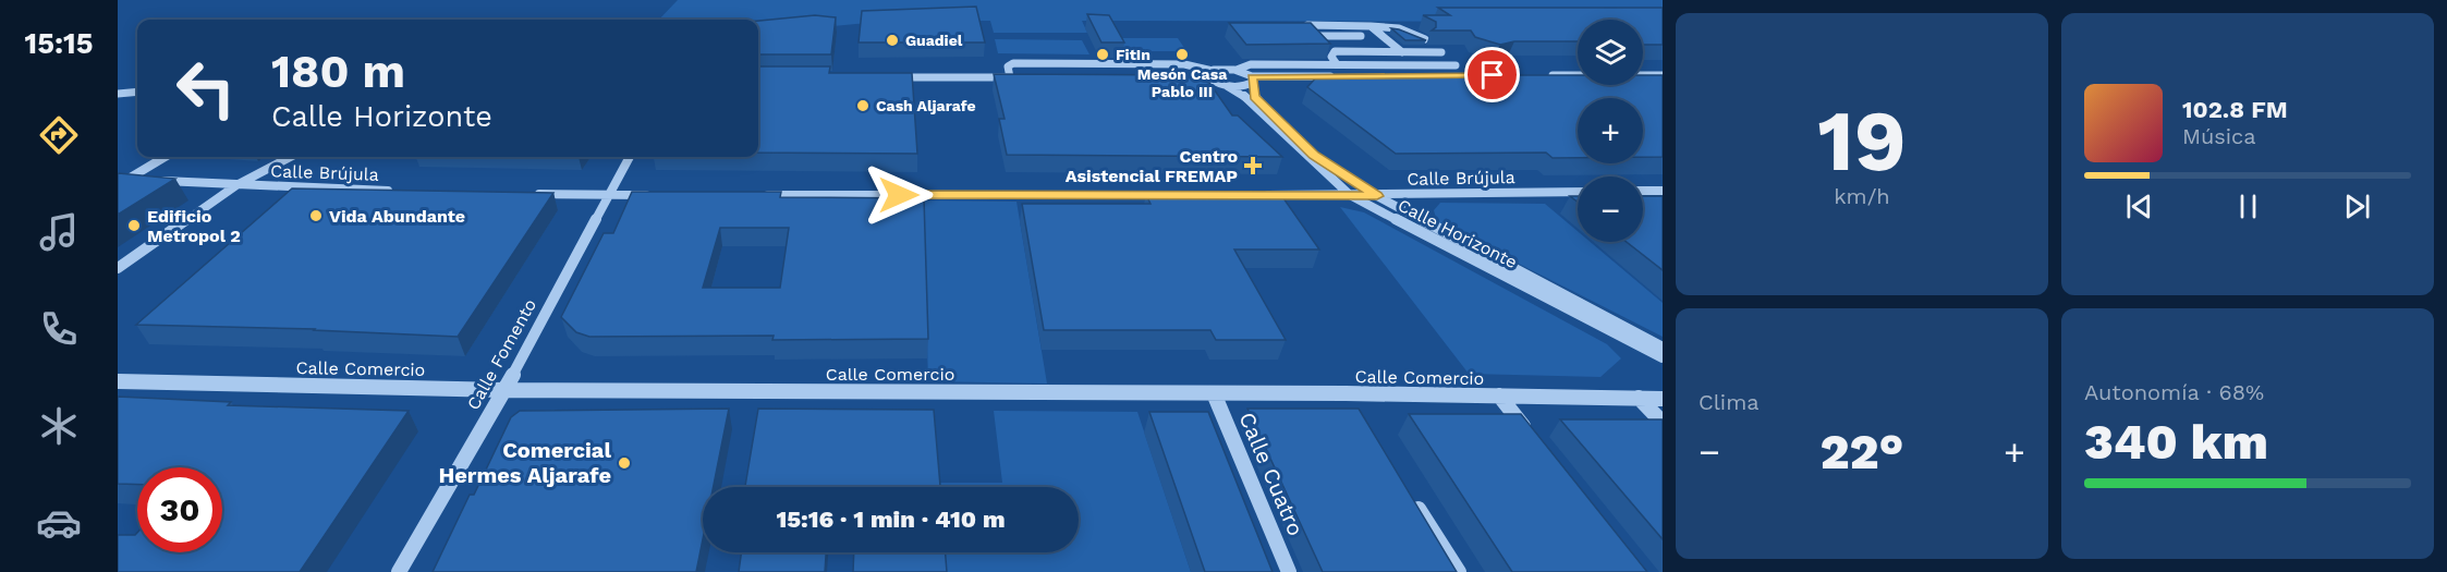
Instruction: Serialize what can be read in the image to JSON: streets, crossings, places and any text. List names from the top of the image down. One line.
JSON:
{"streets":{"street":["Calle Brújula","Calle Horizonte","Calle Fomento","Calle Comercio","Calle Cuatro"]},"crossings":[["Calle Brújula","Calle Horizonte"],["Calle Fomento","Calle Comercio"],["Calle Comercio","Calle Cuatro"]],"places":{"other":["Guadiel","FitIn","Mesón Casa Pablo III","Cash Aljarafe","Vida Abundante","Edificio Metropol 2","Comercial Hermes Aljarafe"],"health":["Centro Asistencial FREMAP"]},"page":{"tabs":"15:15","tile":[["19","km/h"],"Clima",["Autonomía · 68%","340 km"]],"map_buttons":["+","−"],"turn":["180 m","Calle Horizonte"],"song":["102.8 FM","Música"],"heat":["−","22°","+"],"limit":"30","trip":"15:16 · 1 min · 410 m"}}
